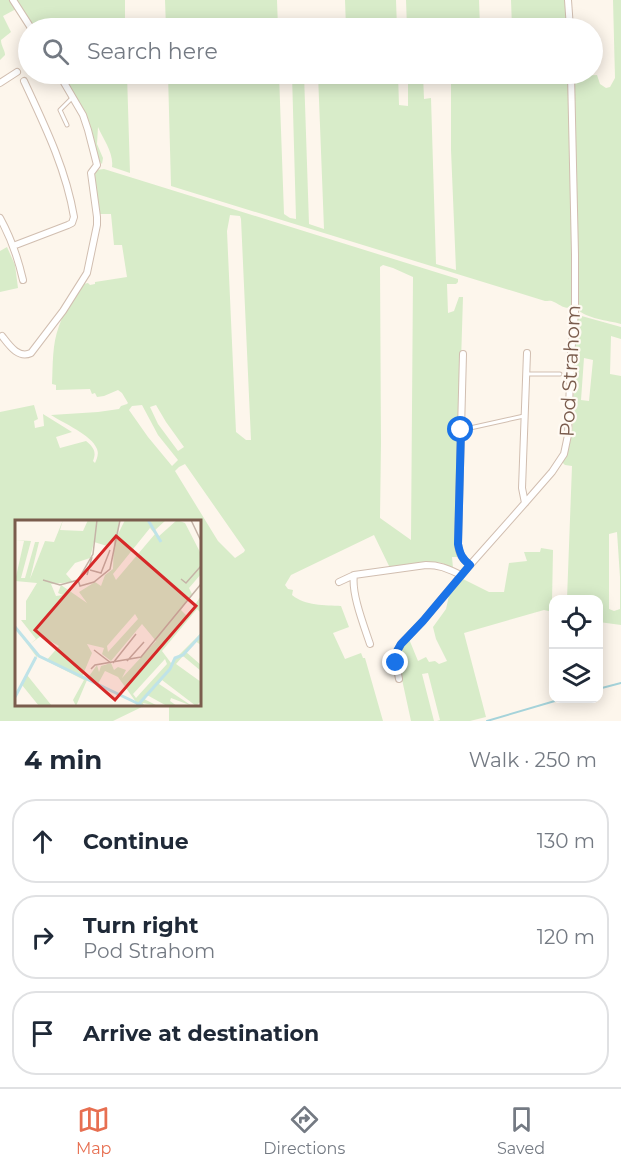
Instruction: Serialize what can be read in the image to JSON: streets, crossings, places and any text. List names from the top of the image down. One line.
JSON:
{"streets":{"street":["Pod Strahom"]},"page":{"search":"Search here","heading":["4 min","Walk · 250 m"],"list":[["Continue","130 m"],["Turn right","Pod Strahom","120 m"],"Arrive at destination"],"nav":["Map","Directions","Saved"]}}
